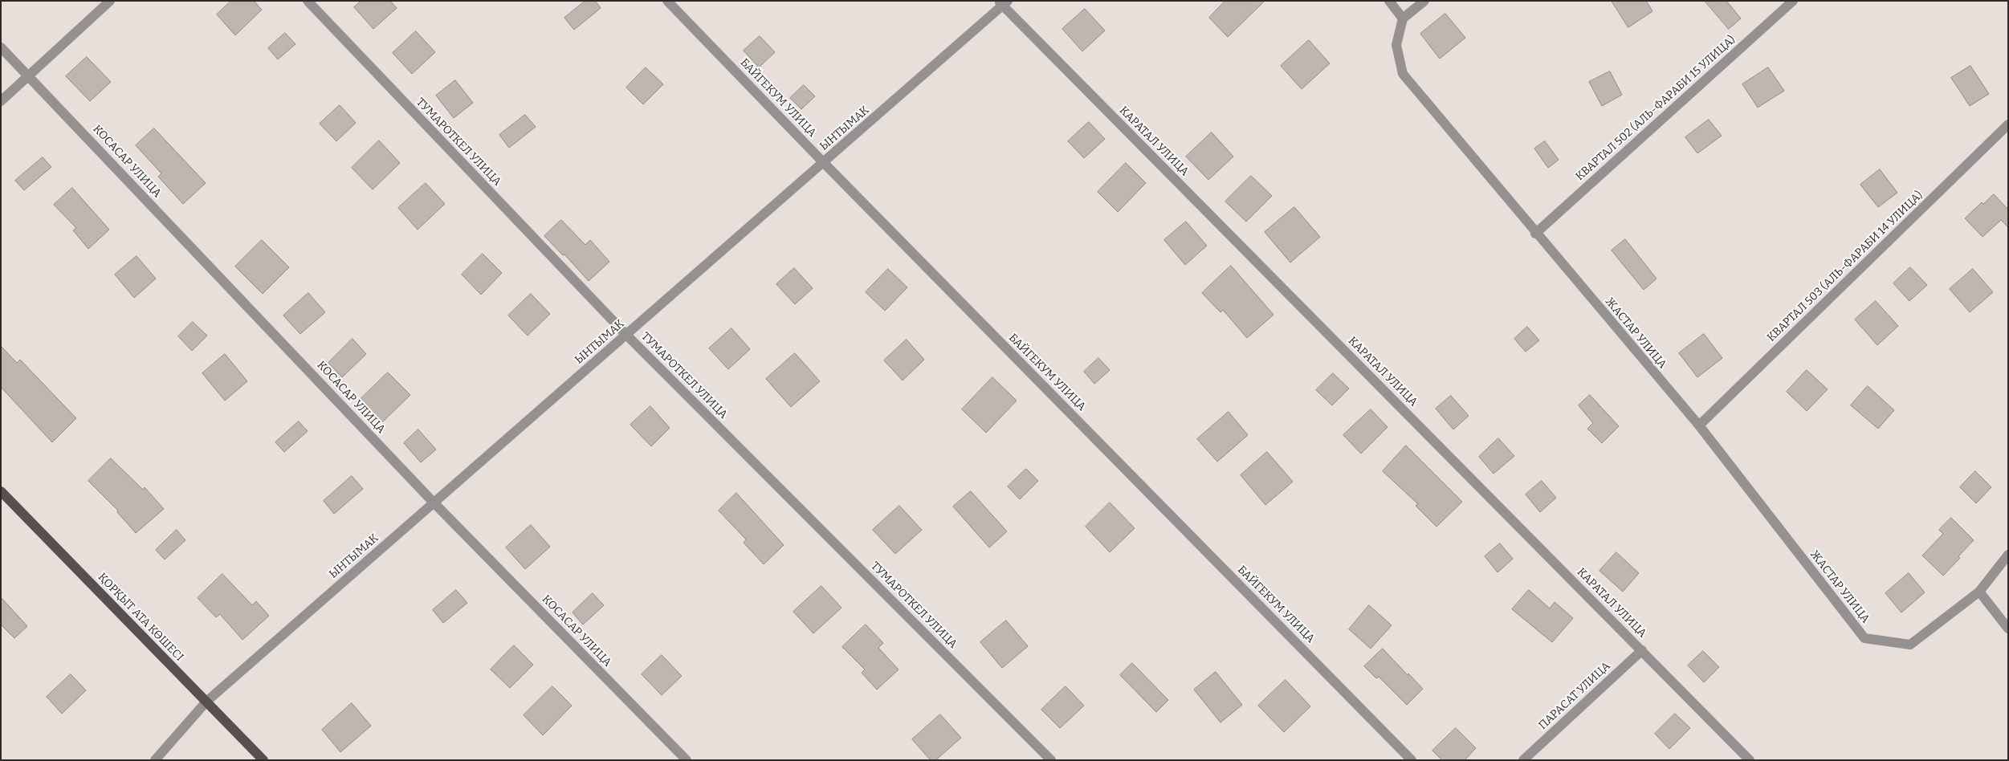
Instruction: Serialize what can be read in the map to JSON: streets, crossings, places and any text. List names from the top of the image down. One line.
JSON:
{"streets":{"main road":["ҚОРҚЫТ АТА КӨШЕСІ"],"street":["БАЙГЕКУМ УЛИЦА","КВАРТАЛ 502 (АЛЬ-ФАРАБИ 15 УЛИЦА)","ЫНТЫМАК","КАРАТАЛ УЛИЦА","ТУМАРОТКЕЛ УЛИЦА","КОСАСАР УЛИЦА","КВАРТАЛ 503 (АЛЬ-ФАРАБИ 14 УЛИЦА)","ЖАСТАР УЛИЦА","ПАРАСАТ УЛИЦА"]},"crossings":[["БАЙГЕКУМ УЛИЦА","ЫНТЫМАК"],["КВАРТАЛ 502 (АЛЬ-ФАРАБИ 15 УЛИЦА)","ЖАСТАР УЛИЦА"],["ЫНТЫМАК","КАРАТАЛ УЛИЦА"],["ЫНТЫМАК","ТУМАРОТКЕЛ УЛИЦА"],["ЫНТЫМАК","КОСАСАР УЛИЦА"],["ЫНТЫМАК","ҚОРҚЫТ АТА КӨШЕСІ"],["КАРАТАЛ УЛИЦА","ПАРАСАТ УЛИЦА"],["КВАРТАЛ 503 (АЛЬ-ФАРАБИ 14 УЛИЦА)","ЖАСТАР УЛИЦА"]]}
